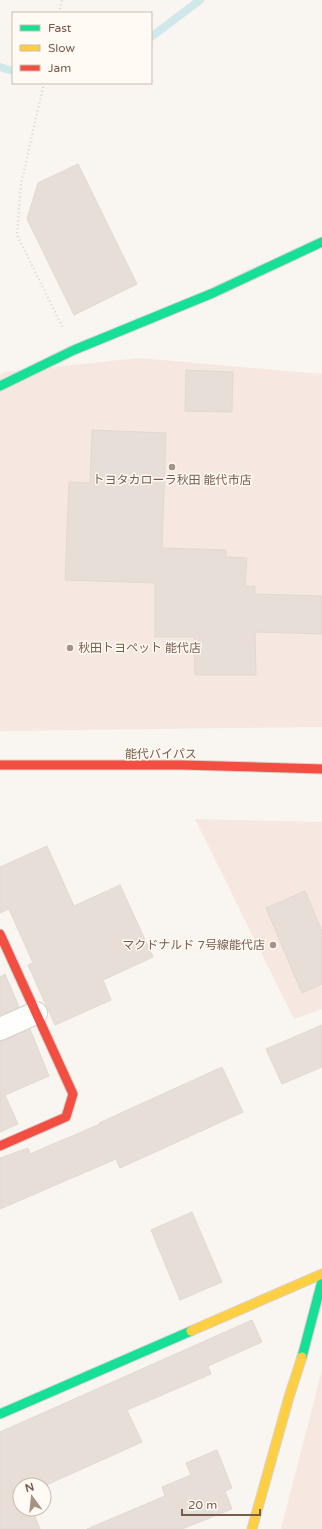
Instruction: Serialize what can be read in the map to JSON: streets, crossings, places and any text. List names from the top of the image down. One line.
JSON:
{"streets":{"main road":["能代バイパス"]},"places":["トヨタカローラ秋田 能代市店","秋田トヨペット 能代店","マクドナルド 7号線能代店"],"legend":["Fast","Slow","Jam"],"scale_bar":"20 m","north":"top"}
